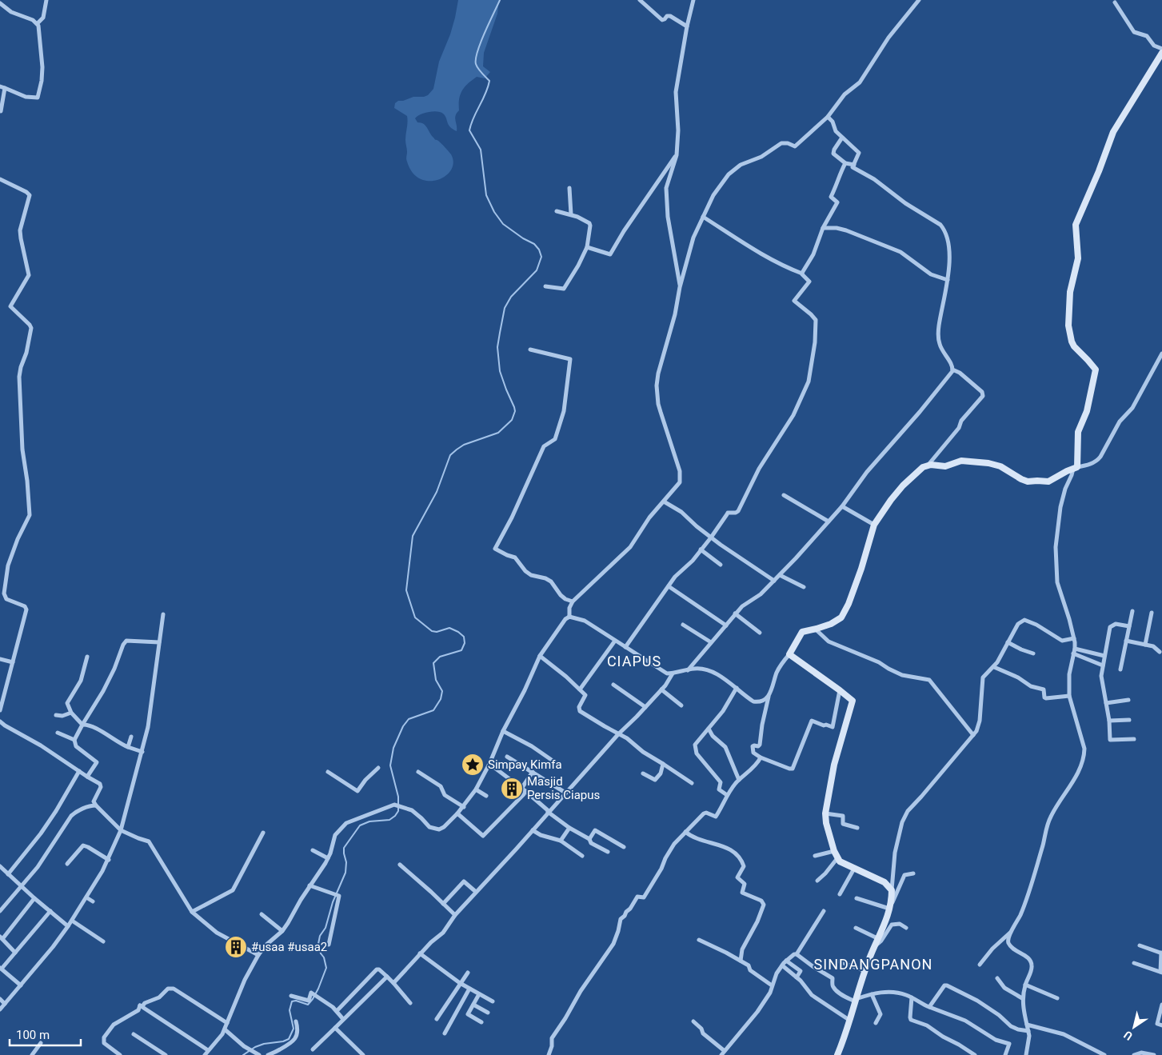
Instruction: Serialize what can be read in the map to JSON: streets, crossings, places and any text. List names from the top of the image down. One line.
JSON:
{"districts":["CIAPUS","SINDANGPANON"],"places":{"place":["Simpay Kimfa"],"building":["Masjid Persis Ciapus","#usaa #usaa2"]},"scale_bar":"100 m","north":"bottom left"}
